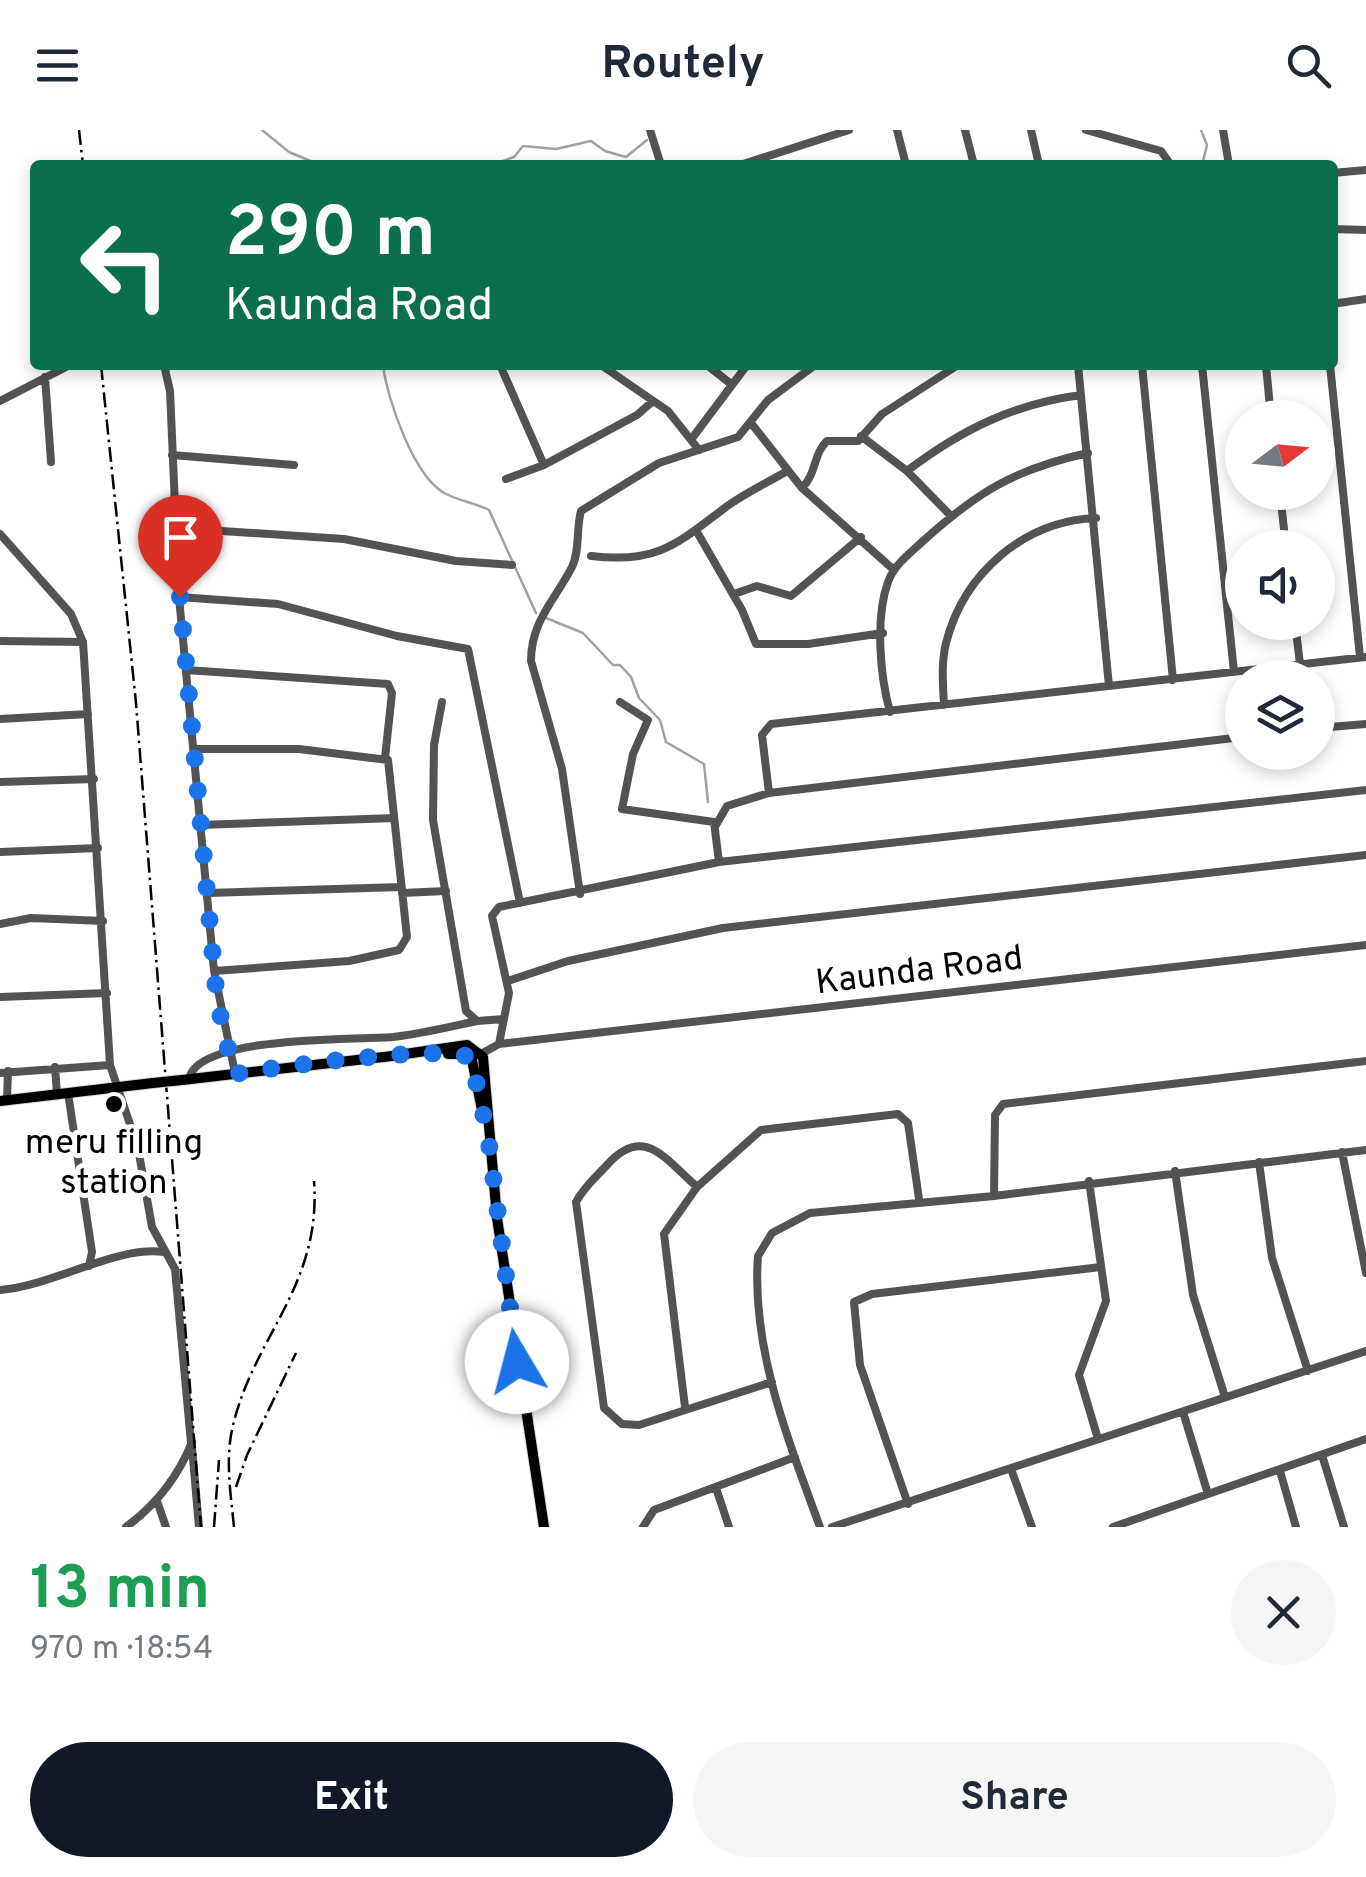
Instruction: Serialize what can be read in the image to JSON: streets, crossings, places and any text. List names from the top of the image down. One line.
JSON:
{"streets":{"street":["Kaunda Road"]},"places":["meru filling station"],"north":"right","page":{"header":"Routely","turn":["290 m","Kaunda Road"],"heading":["13 min","970 m · 18:54"],"buttons":["Exit","Share"]}}
